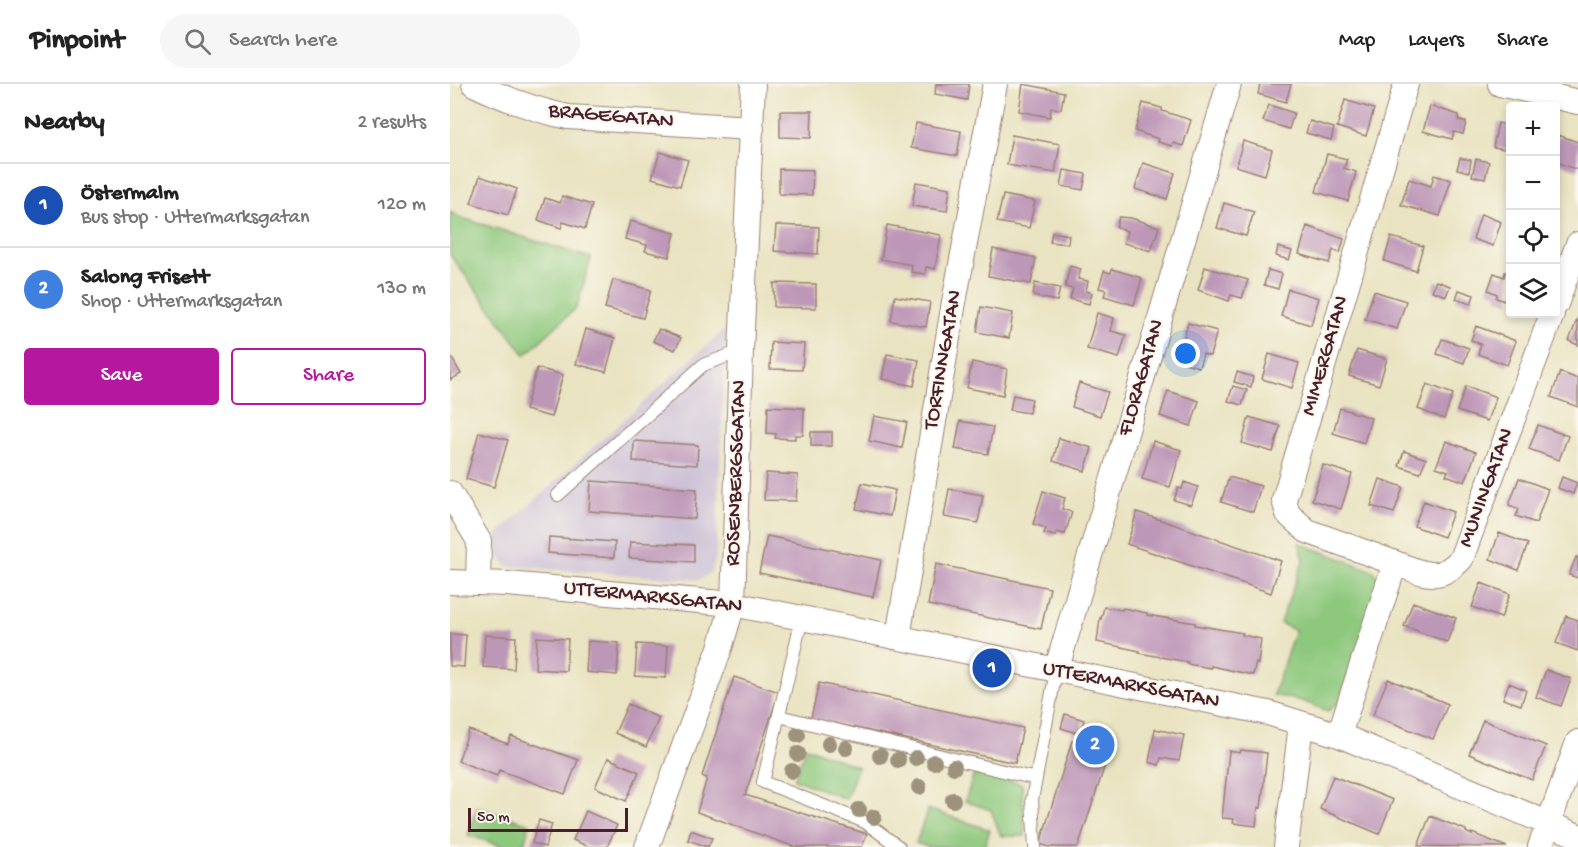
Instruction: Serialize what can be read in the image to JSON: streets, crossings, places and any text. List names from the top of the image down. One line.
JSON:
{"streets":{"street":["BRAGEGATAN","MIMERGATAN","TORFINNGATAN","FLORAGATAN","ROSENBERGSGATAN","MUNINGATAN","UTTERMARKSGATAN"]},"crossings":[["BRAGEGATAN","ROSENBERGSGATAN"],["MIMERGATAN","MUNINGATAN"],["TORFINNGATAN","UTTERMARKSGATAN"],["FLORAGATAN","UTTERMARKSGATAN"],["ROSENBERGSGATAN","UTTERMARKSGATAN"]],"scale_bar":"50 m","page":{"header":"Pinpoint","search":"Search here","nav":["Map","Layers","Share"],"heading":["Nearby","2 results"],"map_buttons":["+","−"],"list":[{"mark":"1","name":"Östermalm","note":"Bus stop · Uttermarksgatan","value":"120 m"},{"mark":"2","name":"Salong Frisett","note":"Shop · Uttermarksgatan","value":"130 m"}],"buttons":["Save","Share"],"pins":["1","2"],"scale":"50 m"}}
